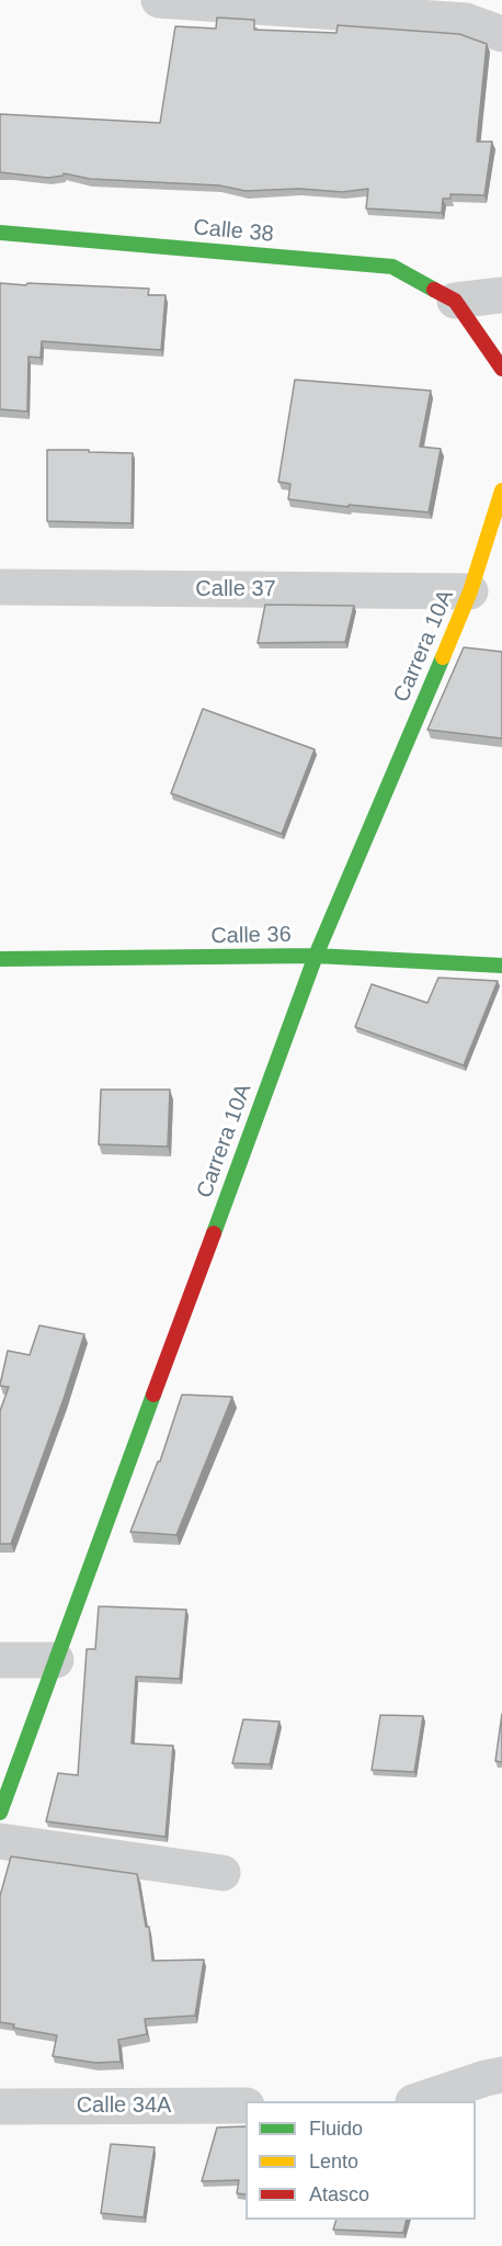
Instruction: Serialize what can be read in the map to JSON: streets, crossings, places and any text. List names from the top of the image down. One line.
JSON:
{"streets":{"street":["Calle 38","Calle 37","Carrera 10A","Calle 36","Calle 34A"]},"crossings":[["Calle 37","Carrera 10A"],["Carrera 10A","Calle 36"]],"legend":["Fluido","Lento","Atasco"]}
